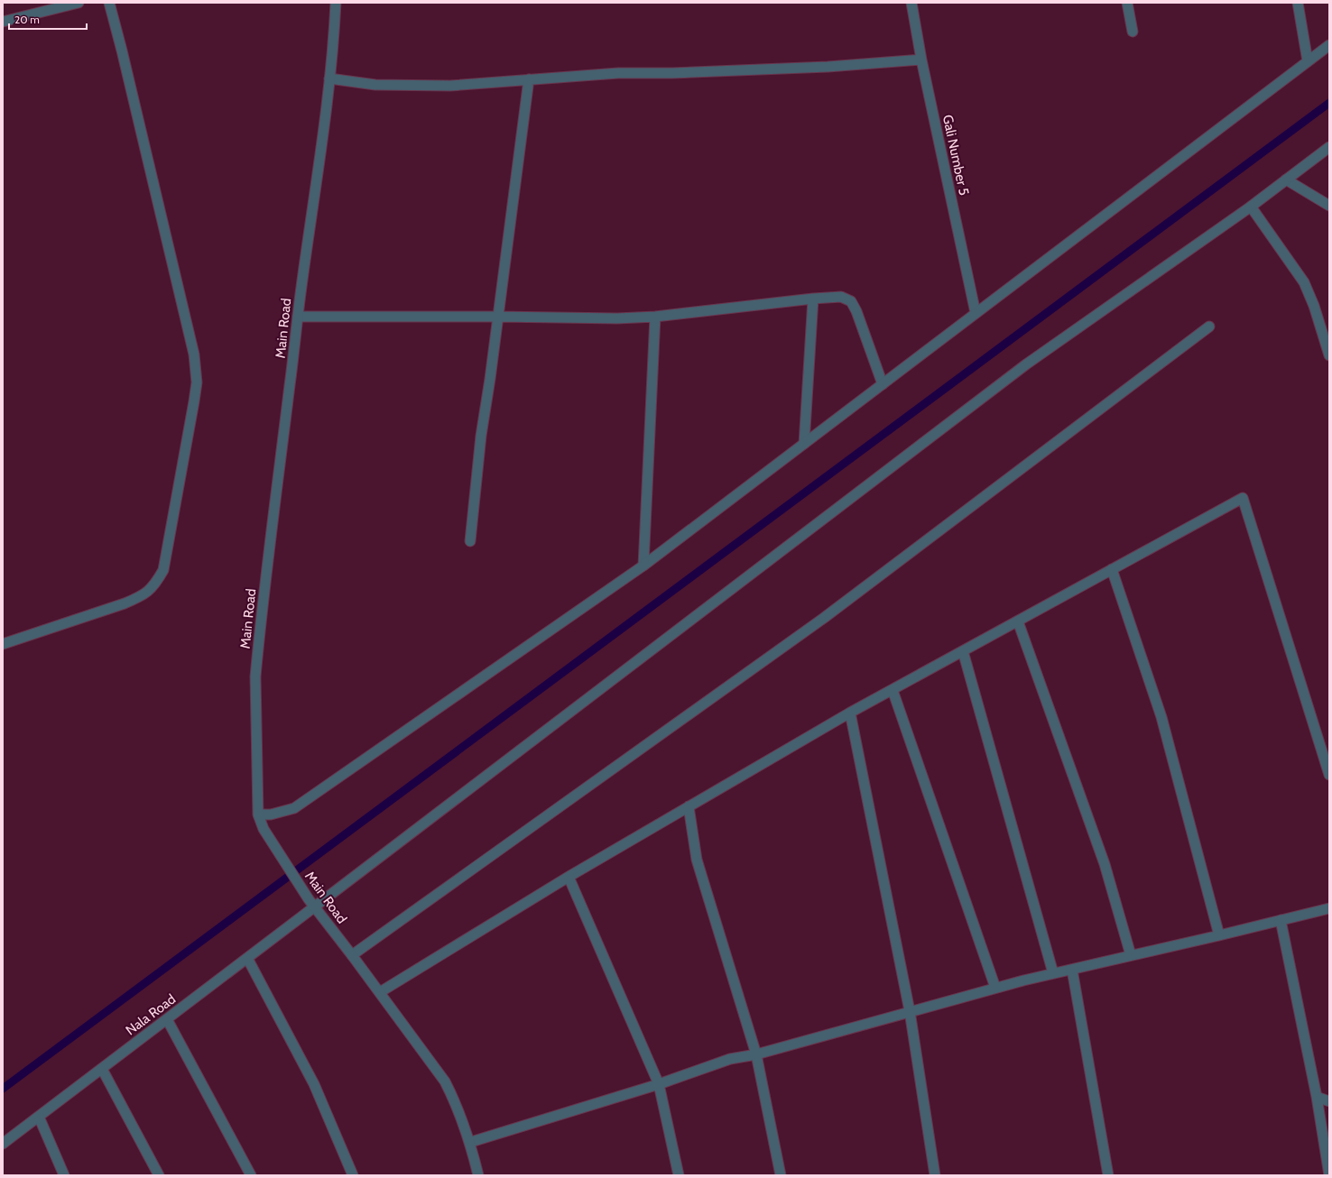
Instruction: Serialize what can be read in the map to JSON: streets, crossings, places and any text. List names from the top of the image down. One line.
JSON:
{"streets":{"street":["Gali Number 5","Main Road","Nala Road"]},"crossings":[["Main Road","Nala Road"]],"scale_bar":"20 m"}
